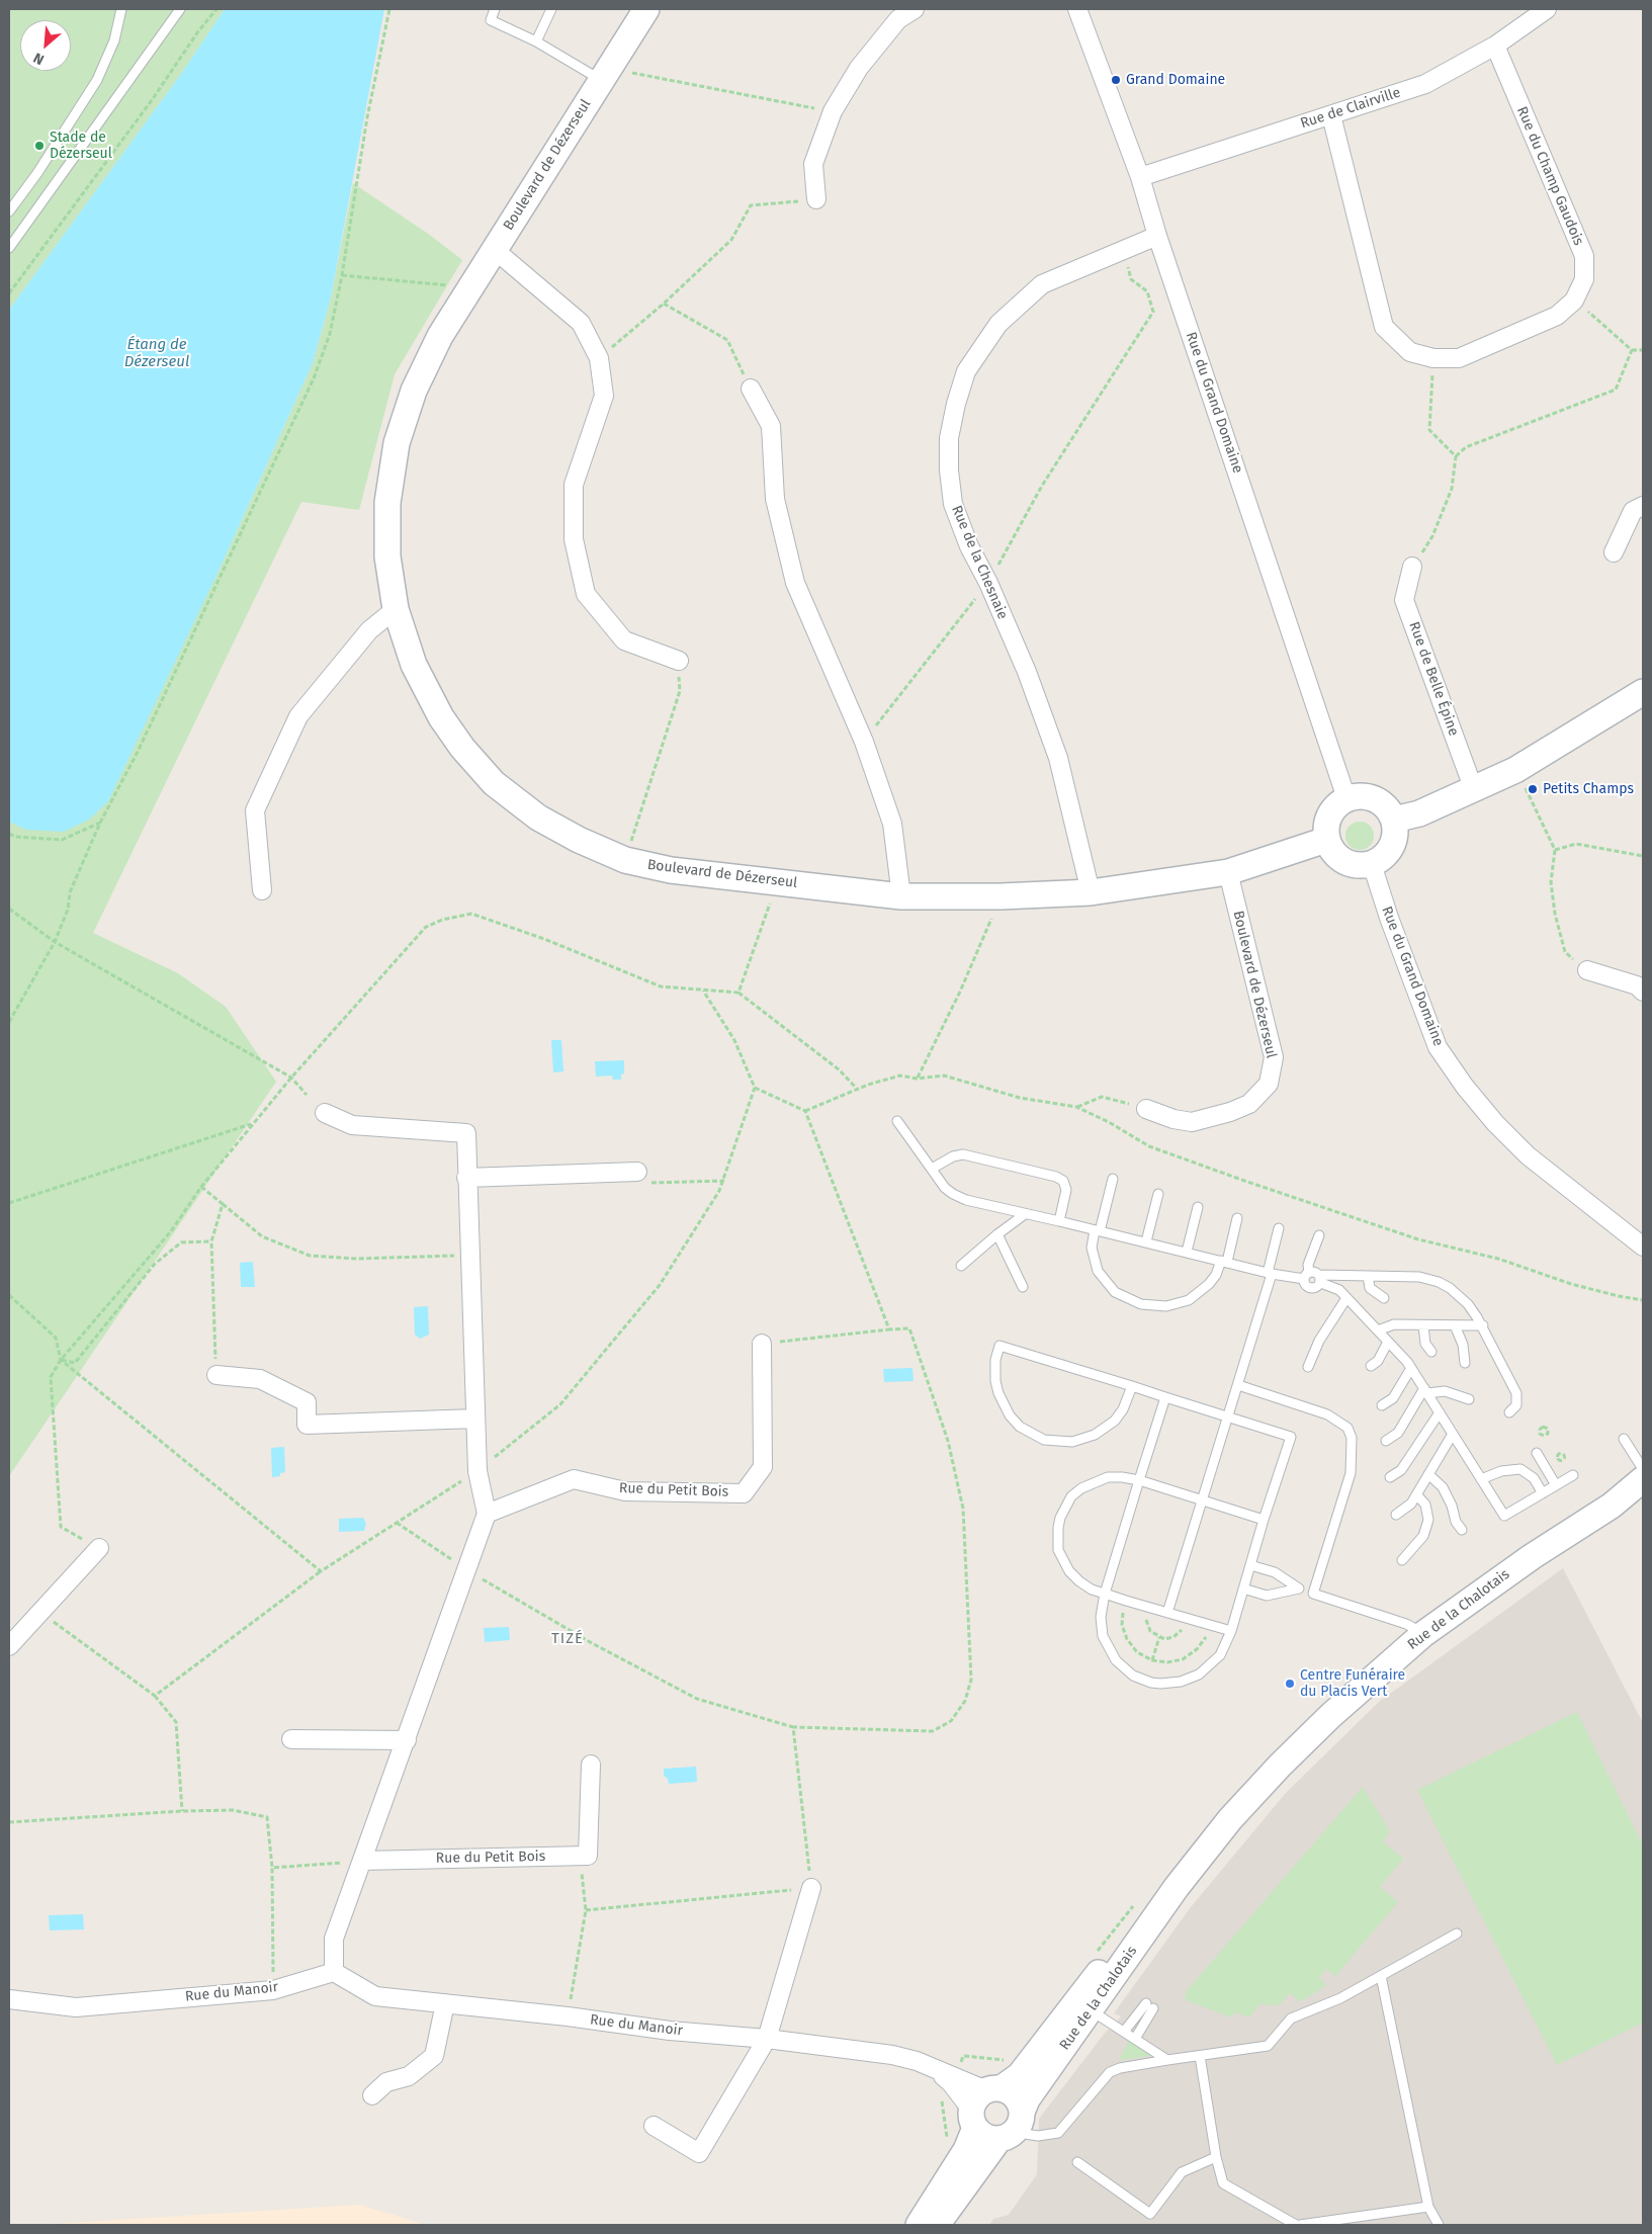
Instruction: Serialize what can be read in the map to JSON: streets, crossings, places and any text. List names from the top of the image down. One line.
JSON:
{"streets":{"street":["Rue de Clairville","Boulevard de Dézerseul","Rue du Champ Gaudois","Rue du Grand Domaine","Rue de la Chesnaie","Rue de Belle Épine","Rue du Petit Bois","Rue de la Chalotais","Rue du Manoir"]},"crossings":[["Rue de Clairville","Rue du Champ Gaudois"],["Rue de Clairville","Rue du Grand Domaine"],["Boulevard de Dézerseul","Rue du Grand Domaine"],["Boulevard de Dézerseul","Rue de la Chesnaie"],["Rue du Grand Domaine","Rue de la Chesnaie"],["Rue de la Chalotais","Rue du Manoir"]],"districts":["TIZÉ"],"water":["Étang de Dézerseul"],"places":["Grand Domaine","Stade de Dézerseul","Petits Champs","Centre Funéraire du Placis Vert"],"north":"bottom left"}
